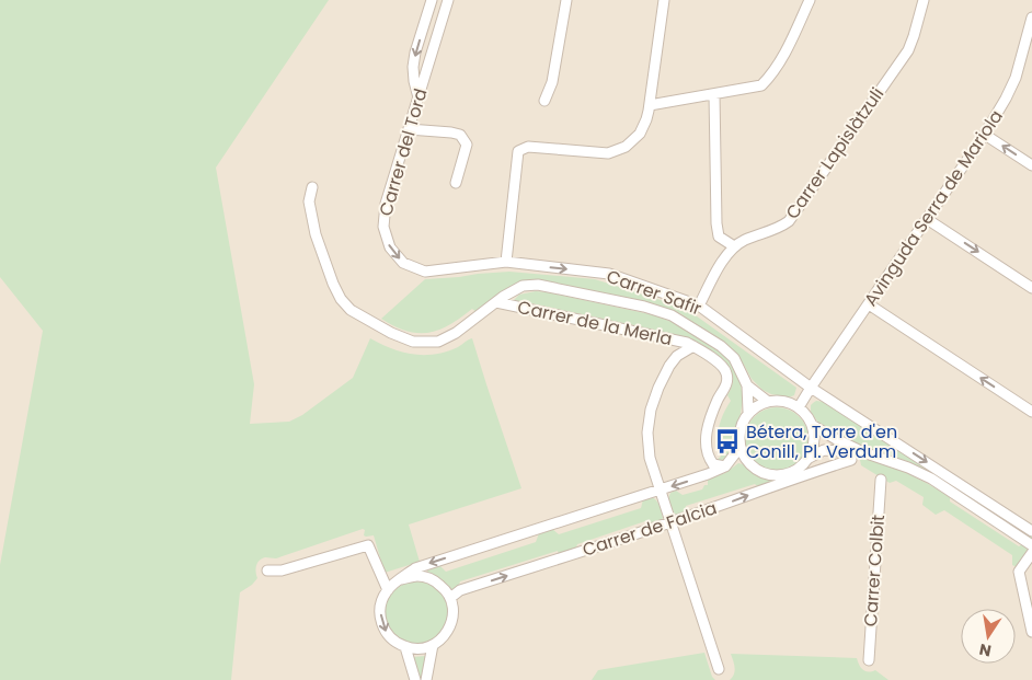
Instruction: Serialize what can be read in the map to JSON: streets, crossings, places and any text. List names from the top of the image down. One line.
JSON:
{"streets":{"street":["Carrer del Tord","Carrer Lapislàtzuli","Avinguda Serra de Mariola","Carrer Safir","Carrer de la Merla","Carrer de Falcia","Carrer Colbit"]},"crossings":[["Carrer del Tord","Carrer Safir"],["Carrer Lapislàtzuli","Carrer Safir"],["Avinguda Serra de Mariola","Carrer Safir"],["Avinguda Serra de Mariola","Carrer de la Merla"],["Avinguda Serra de Mariola","Carrer de Falcia"],["Carrer de la Merla","Carrer de Falcia"]],"places":{"bus stop":["Bétera, Torre d'en Conill, Pl. Verdum"]},"north":"bottom"}
